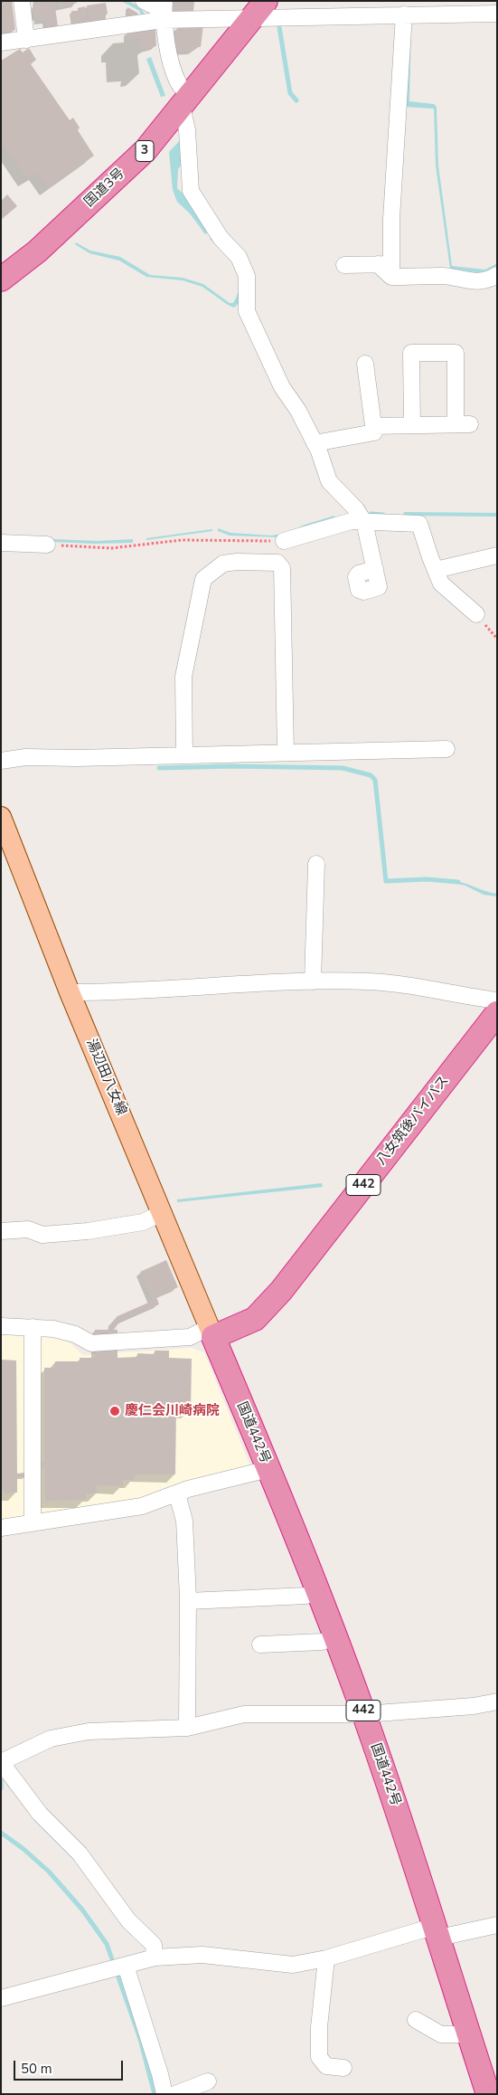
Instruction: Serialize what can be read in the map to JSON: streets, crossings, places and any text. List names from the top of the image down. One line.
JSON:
{"streets":{"highway":["3","国道3号","八女筑後バイパス","442","国道442号"],"main road":["湯辺田八女線"]},"crossings":[["湯辺田八女線","八女筑後バイパス"],["湯辺田八女線","国道442号"],["八女筑後バイパス","国道442号"]],"places":["慶仁会川崎病院"],"scale_bar":"50 m"}
